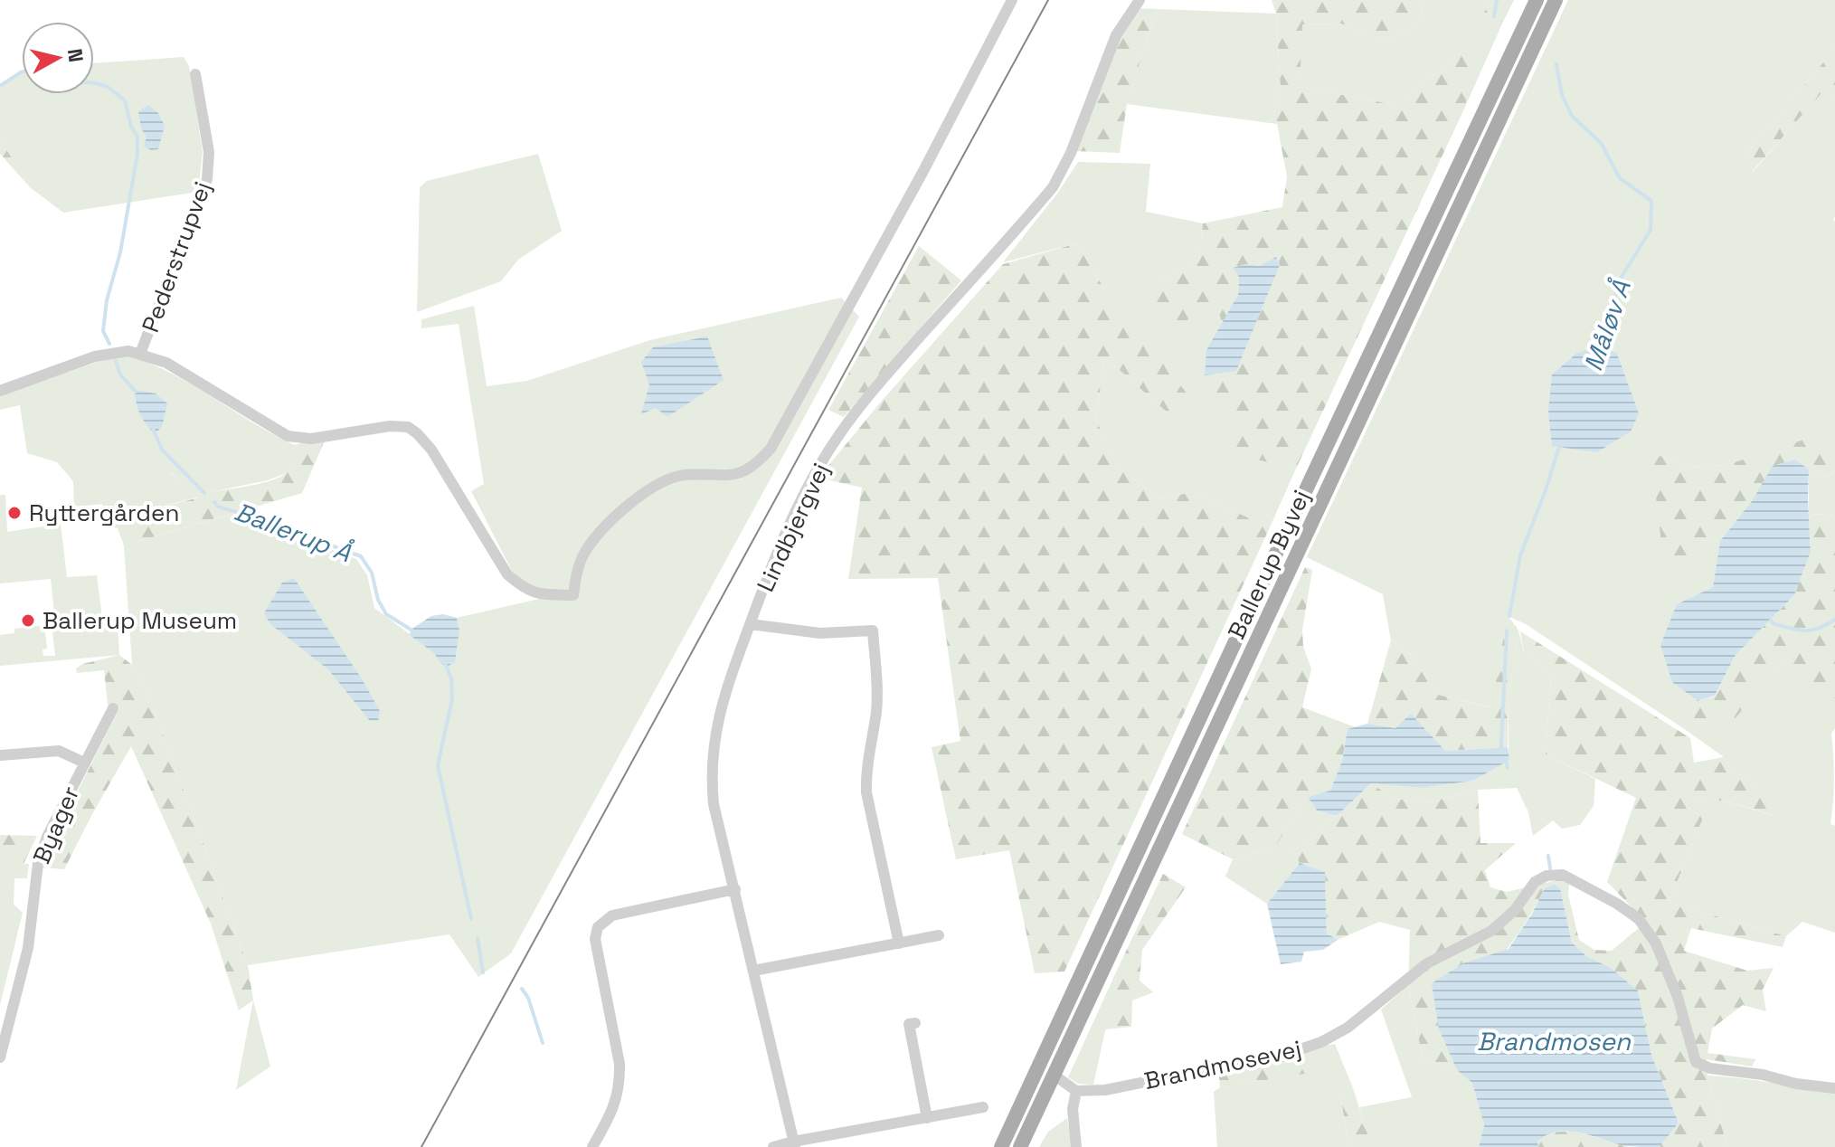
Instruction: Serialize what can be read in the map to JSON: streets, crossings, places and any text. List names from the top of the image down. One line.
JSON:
{"streets":{"main road":["Ballerup Byvej"],"street":["Pederstrupvej","Lindbjergvej","Byager","Brandmosevej"]},"water":["Måløv Å","Ballerup Å","Brandmosen"],"places":["Ryttergården","Ballerup Museum"],"north":"right"}
